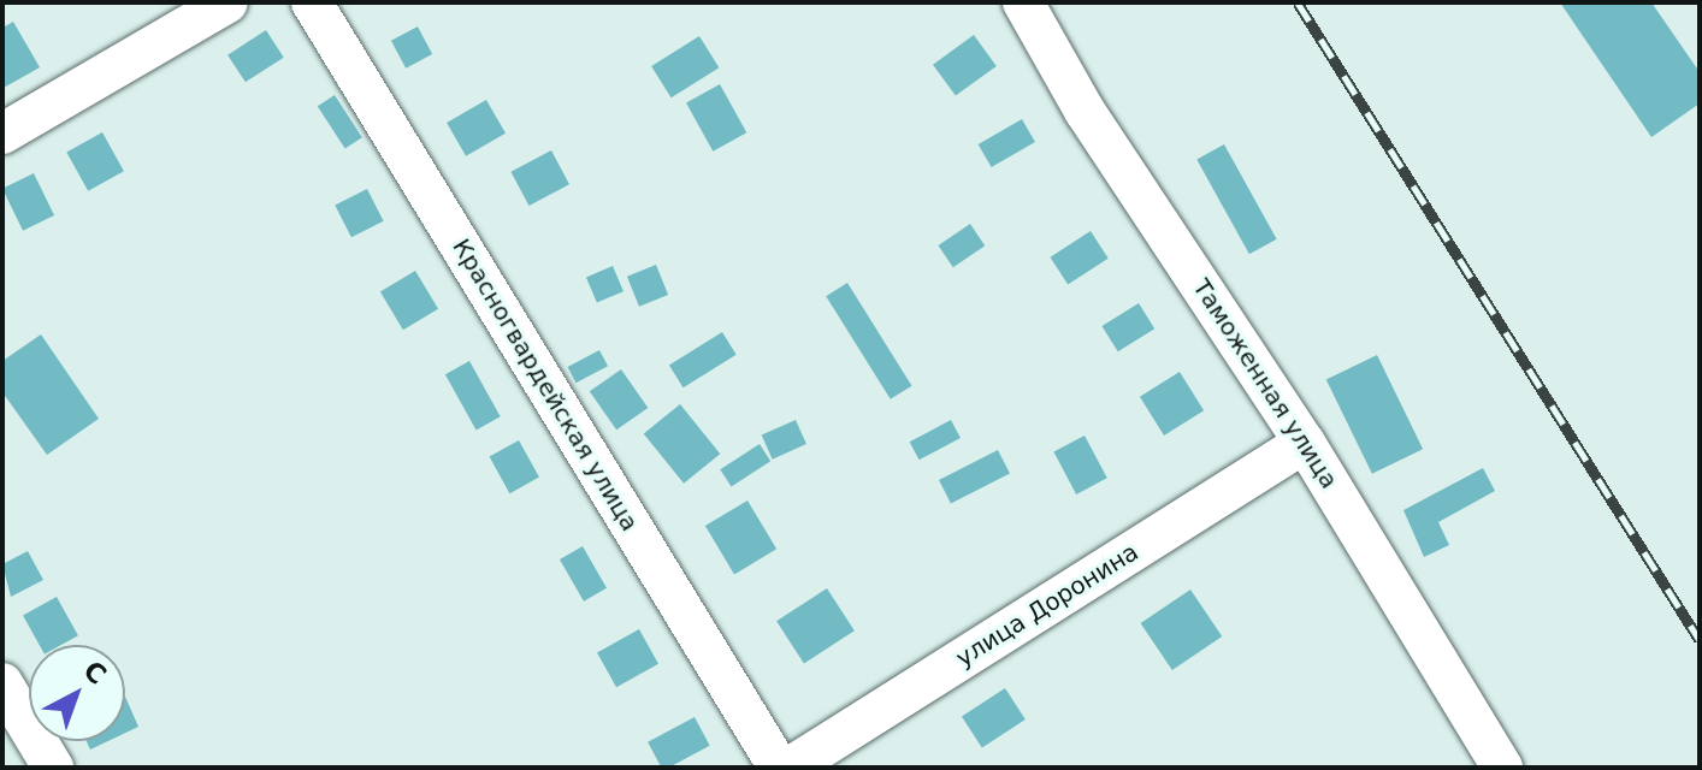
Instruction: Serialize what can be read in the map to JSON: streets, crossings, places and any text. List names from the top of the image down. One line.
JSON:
{"streets":{"street":["Таможенная улица","Красногвардейская улица","улица Доронина"]},"crossings":[["Таможенная улица","улица Доронина"]],"north":"top right"}
